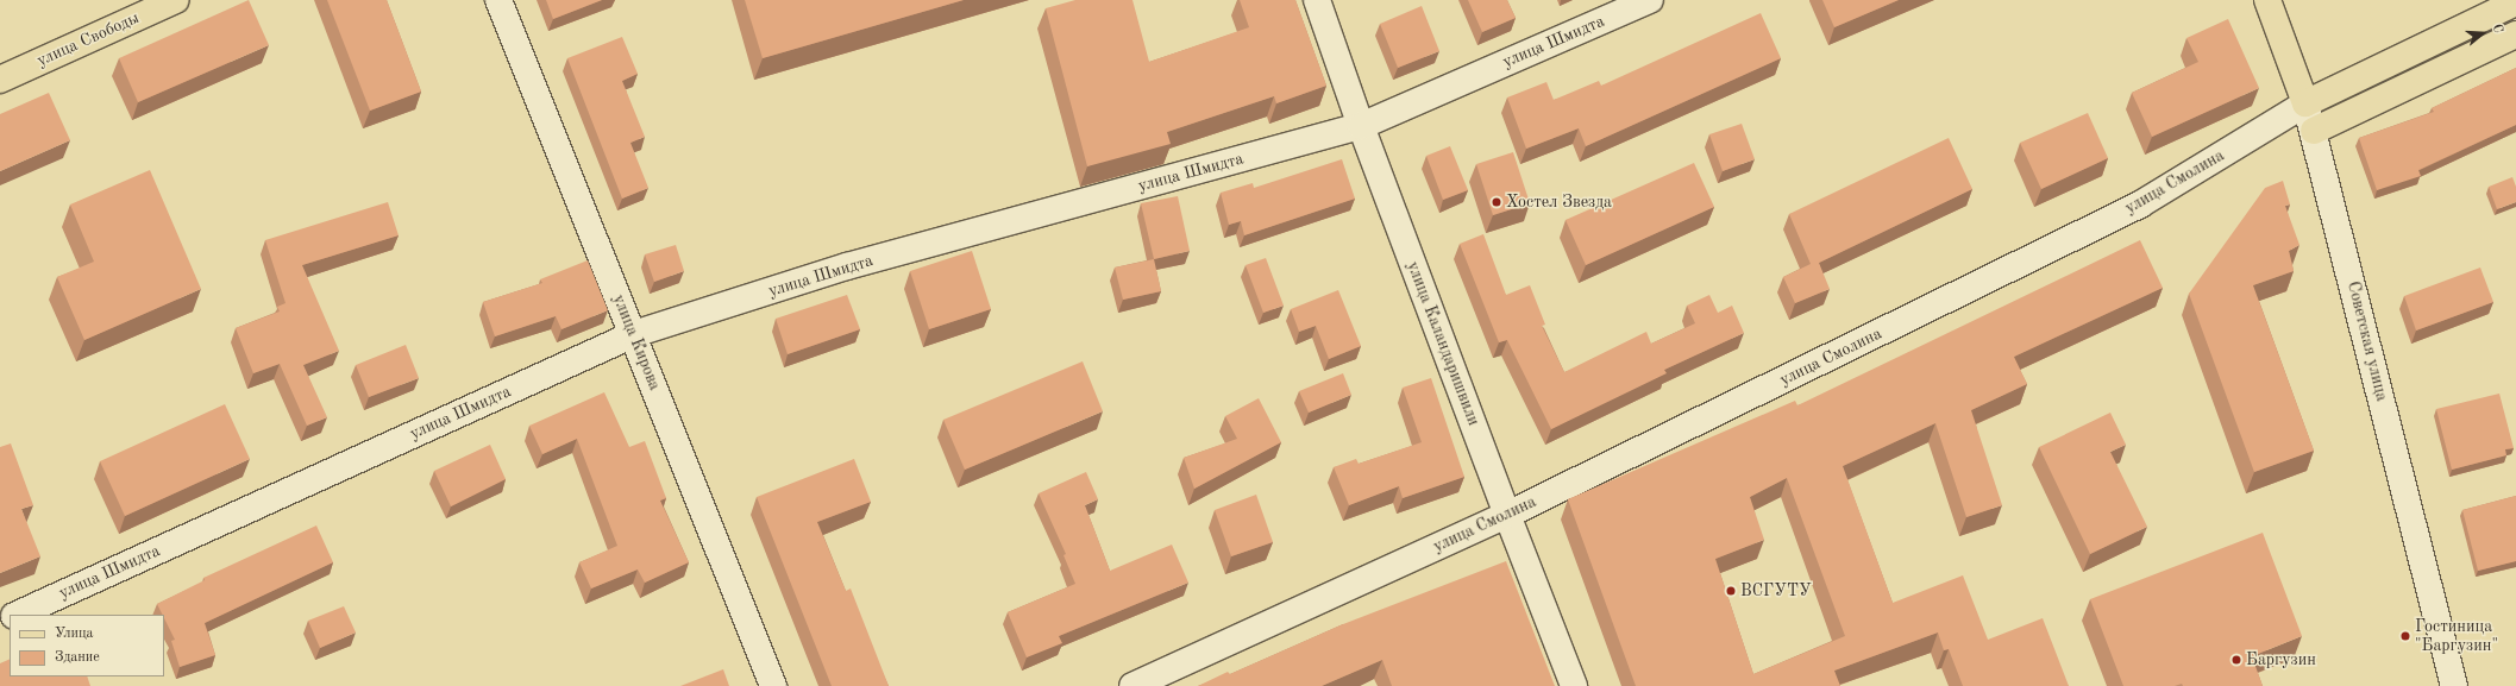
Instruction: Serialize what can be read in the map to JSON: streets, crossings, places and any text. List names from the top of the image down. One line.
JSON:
{"streets":{"main road":["улица Свободы","улица Смолина","Советская улица"],"street":["улица Шмидта","улица Кирова","улица Каландаришвили"]},"crossings":[["улица Шмидта","улица Кирова"],["улица Шмидта","улица Каландаришвили"],["улица Смолина","Советская улица"],["улица Смолина","улица Каландаришвили"]],"places":["Хостел Звезда","ВСГУТУ","Гостиница \"Баргузин\"","Баргузин"],"legend":["Улица","Здание"],"north":"right"}
